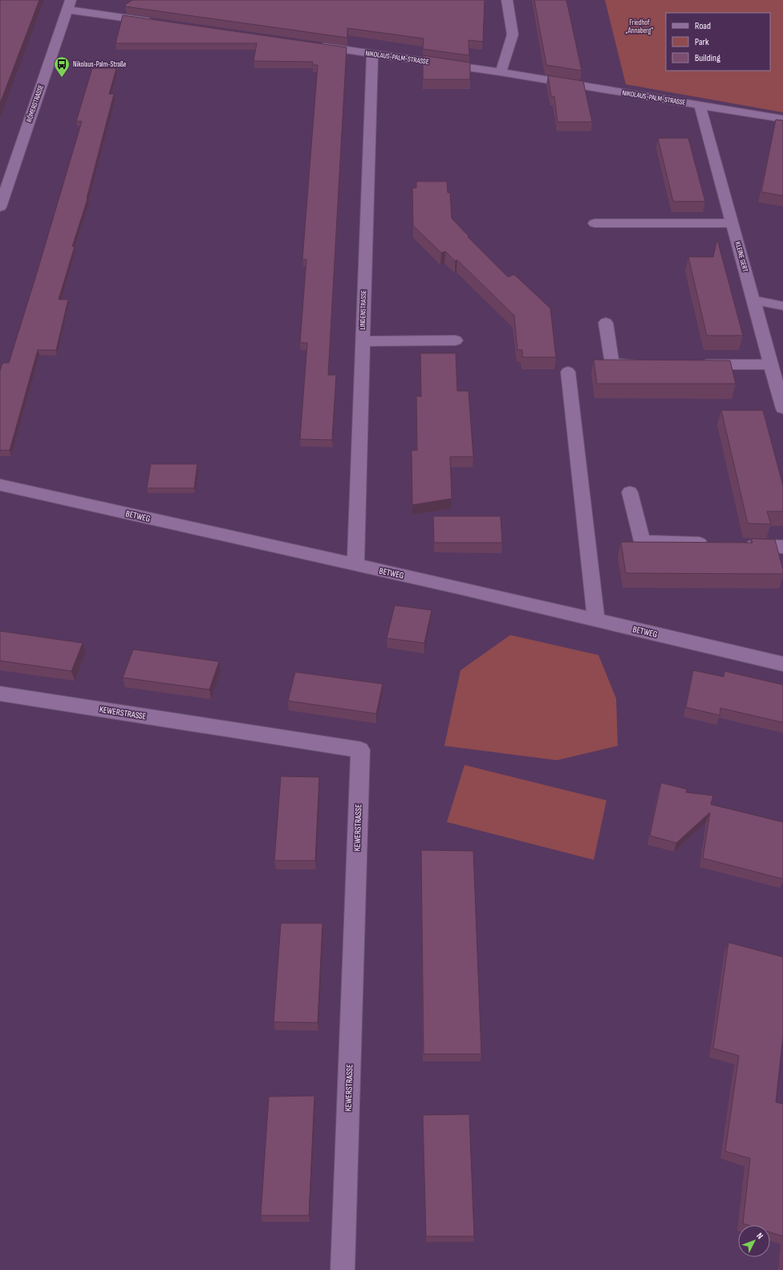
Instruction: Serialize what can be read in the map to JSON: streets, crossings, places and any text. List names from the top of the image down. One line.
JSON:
{"streets":{"street":["NIKOLAUS-PALM-STRASSE","RÖMERSTRASSE","KLEINE GERT","LINDENSTRASSE","BETWEG","KEWERSTRASSE"]},"crossings":[["NIKOLAUS-PALM-STRASSE","KLEINE GERT"],["NIKOLAUS-PALM-STRASSE","LINDENSTRASSE"],["LINDENSTRASSE","BETWEG"]],"parks":["Friedhof „Annaberg“"],"places":{"bus stop":["Nikolaus-Palm-Straße"]},"legend":["Road","Park","Building"],"north":"top right"}
